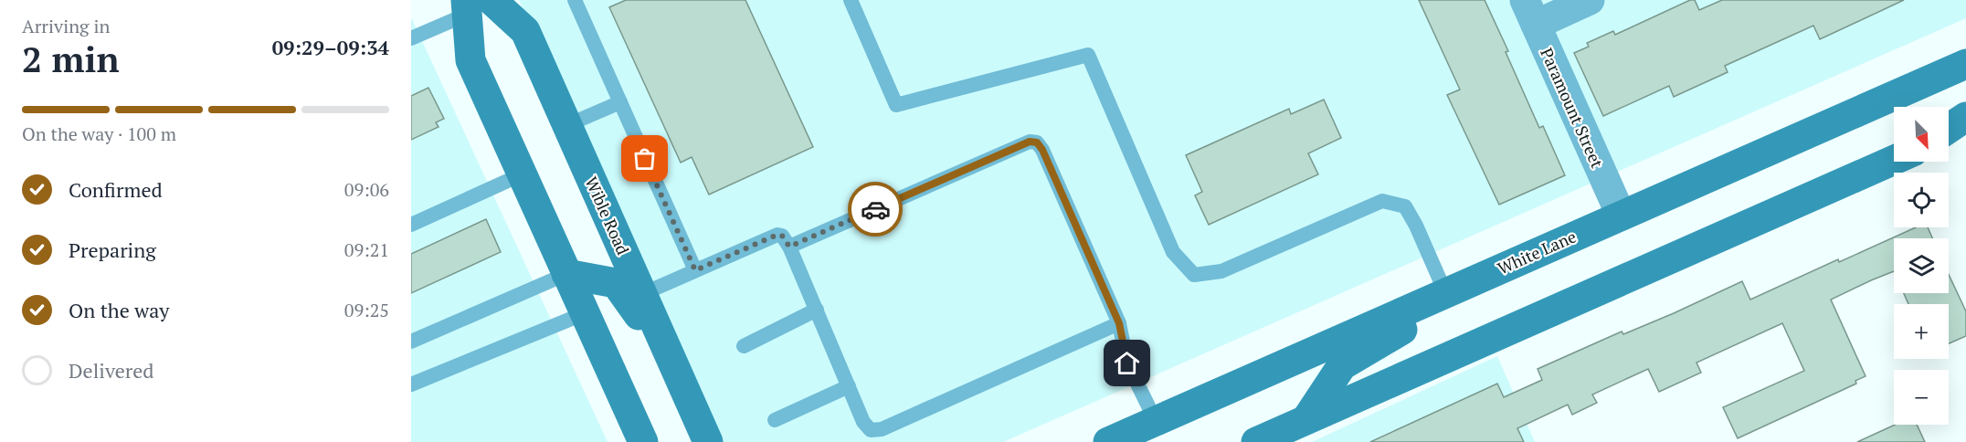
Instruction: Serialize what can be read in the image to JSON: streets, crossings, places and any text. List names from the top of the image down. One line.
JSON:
{"streets":{"main road":["Wible Road","White Lane"],"street":["Paramount Street"]},"crossings":[["Paramount Street","White Lane"]],"north":"bottom right","page":{"heading":["2 min","Arriving in","09:29–09:34"],"bar":"On the way · 100 m","map_buttons":["+","−"],"list":[["Confirmed","09:06"],["Preparing","09:21"],["On the way","09:25"],"Delivered"]}}
